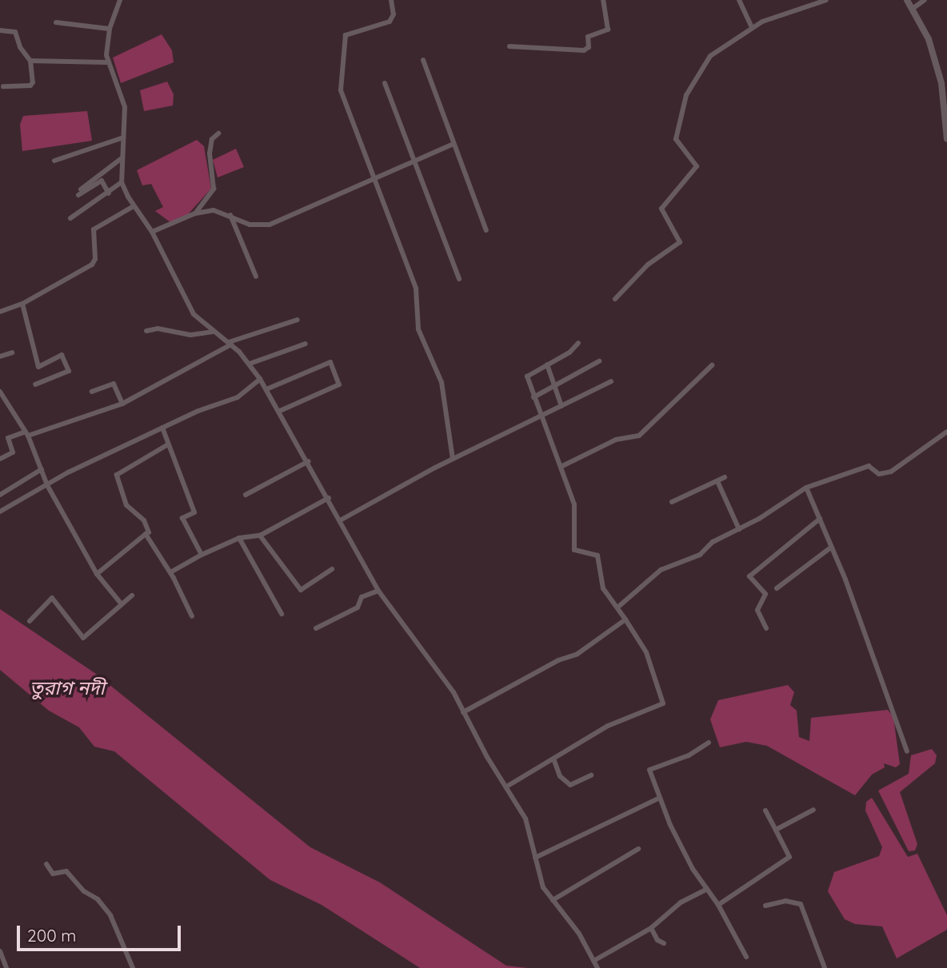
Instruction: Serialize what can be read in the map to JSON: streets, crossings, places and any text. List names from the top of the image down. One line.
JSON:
{"water":["তুরাগ নদী"],"scale_bar":"200 m"}
